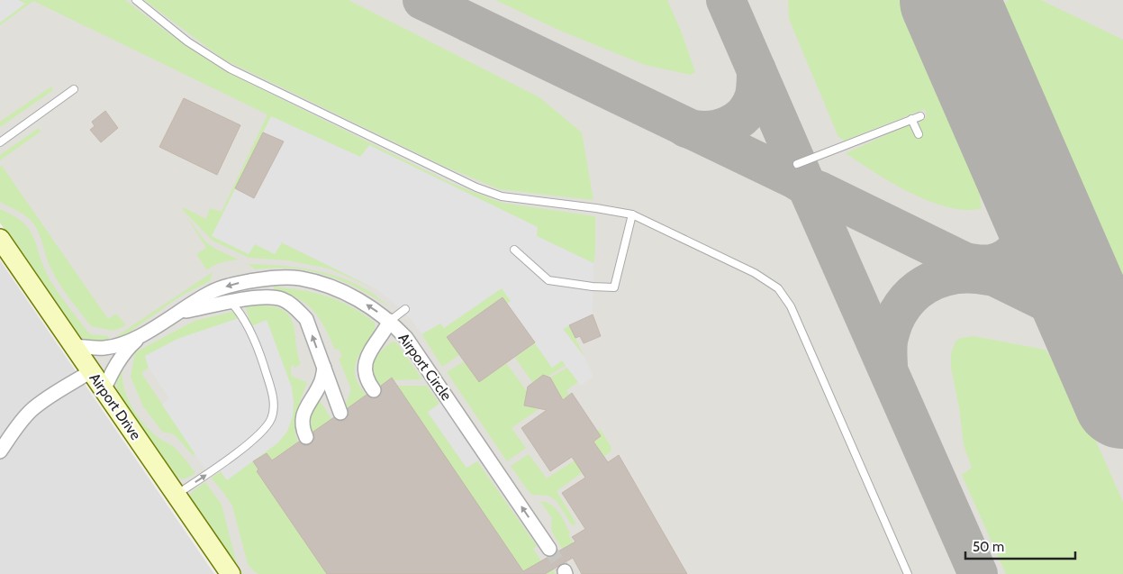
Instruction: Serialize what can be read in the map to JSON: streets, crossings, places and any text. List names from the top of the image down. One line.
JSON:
{"streets":{"main road":["Airport Drive"],"street":["Airport Circle"]},"crossings":[["Airport Circle","Airport Drive"]],"one_way":["Airport Circle"],"scale_bar":"50 m"}
